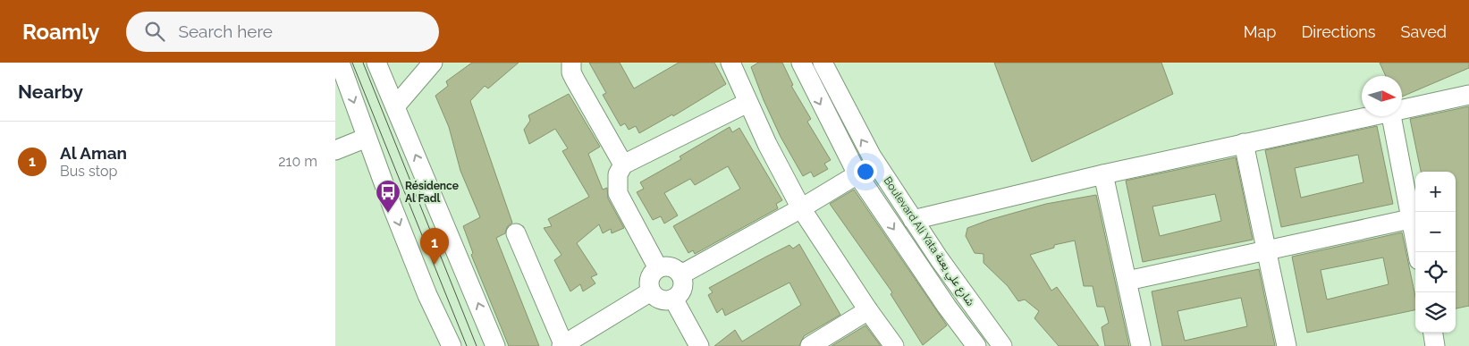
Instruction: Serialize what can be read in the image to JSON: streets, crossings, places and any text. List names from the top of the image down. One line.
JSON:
{"streets":{"street":["Boulevard Ali Yata شارع علي يعتة"]},"places":{"bus stop":["Résidence Al Fadl"]},"north":"right","page":{"header":"Roamly","search":"Search here","nav":["Map","Directions","Saved"],"heading":"Nearby","list":[{"mark":"1","name":"Al Aman","note":"Bus stop","value":"210 m"}],"map_buttons":["+","−"],"pins":"1"}}
